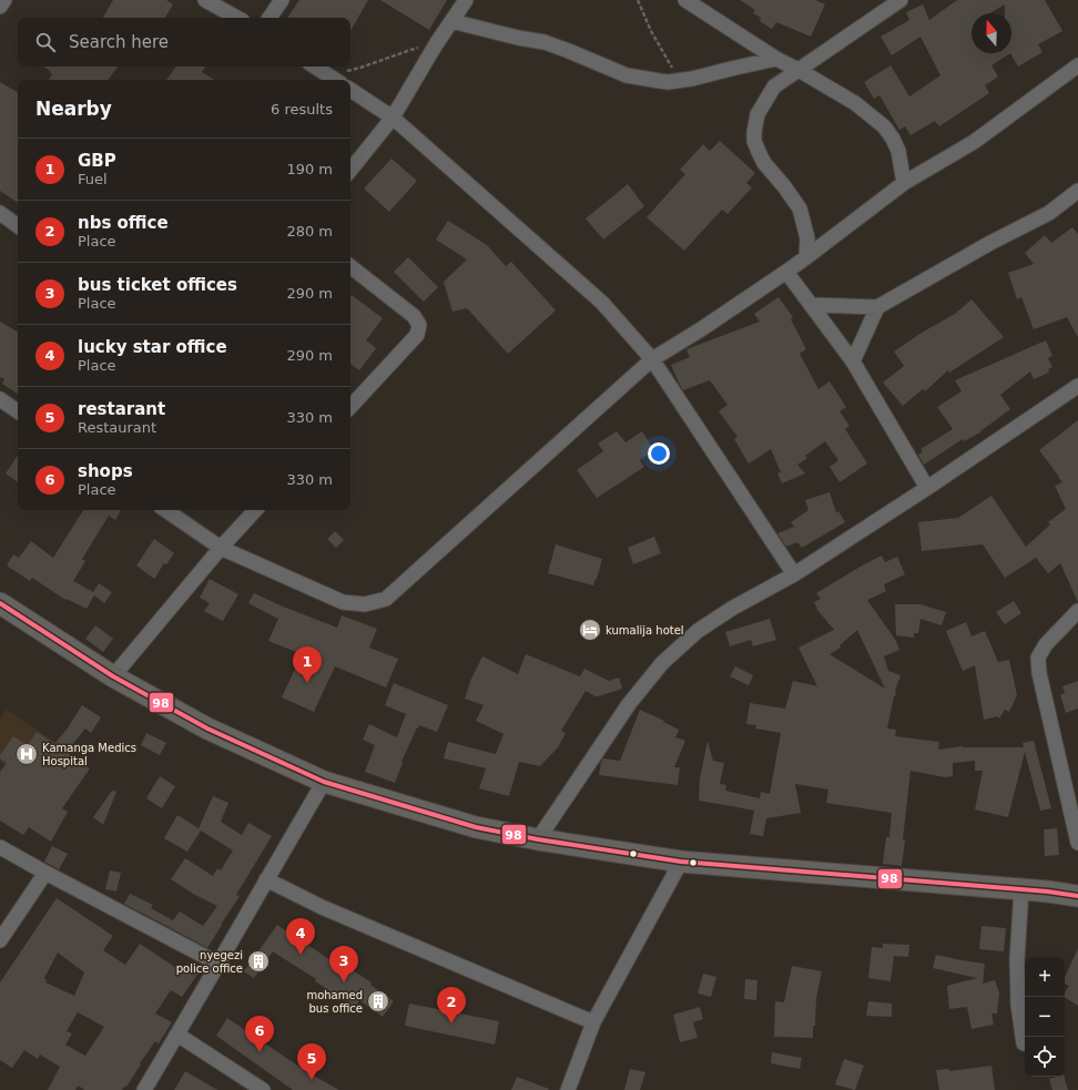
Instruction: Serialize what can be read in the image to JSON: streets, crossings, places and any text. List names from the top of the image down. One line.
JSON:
{"places":{"hotel":["kumalija hotel"],"hospital":["Kamanga Medics Hospital"],"building":["nyegezi police office","mohamed bus office"]},"lines":["transit line 98"],"north":"top","page":{"search":"Search here","heading":["Nearby","6 results"],"list":[{"mark":"1","name":"GBP","note":"Fuel","value":"190 m"},{"mark":"2","name":"nbs office","note":"Place","value":"280 m"},{"mark":"3","name":"bus ticket offices","note":"Place","value":"290 m"},{"mark":"4","name":"lucky star office","note":"Place","value":"290 m"},{"mark":"5","name":"restarant","note":"Restaurant","value":"330 m"},{"mark":"6","name":"shops","note":"Place","value":"330 m"}],"pins":["1","4","3","2","6","5"],"map_buttons":["+","−"]}}
